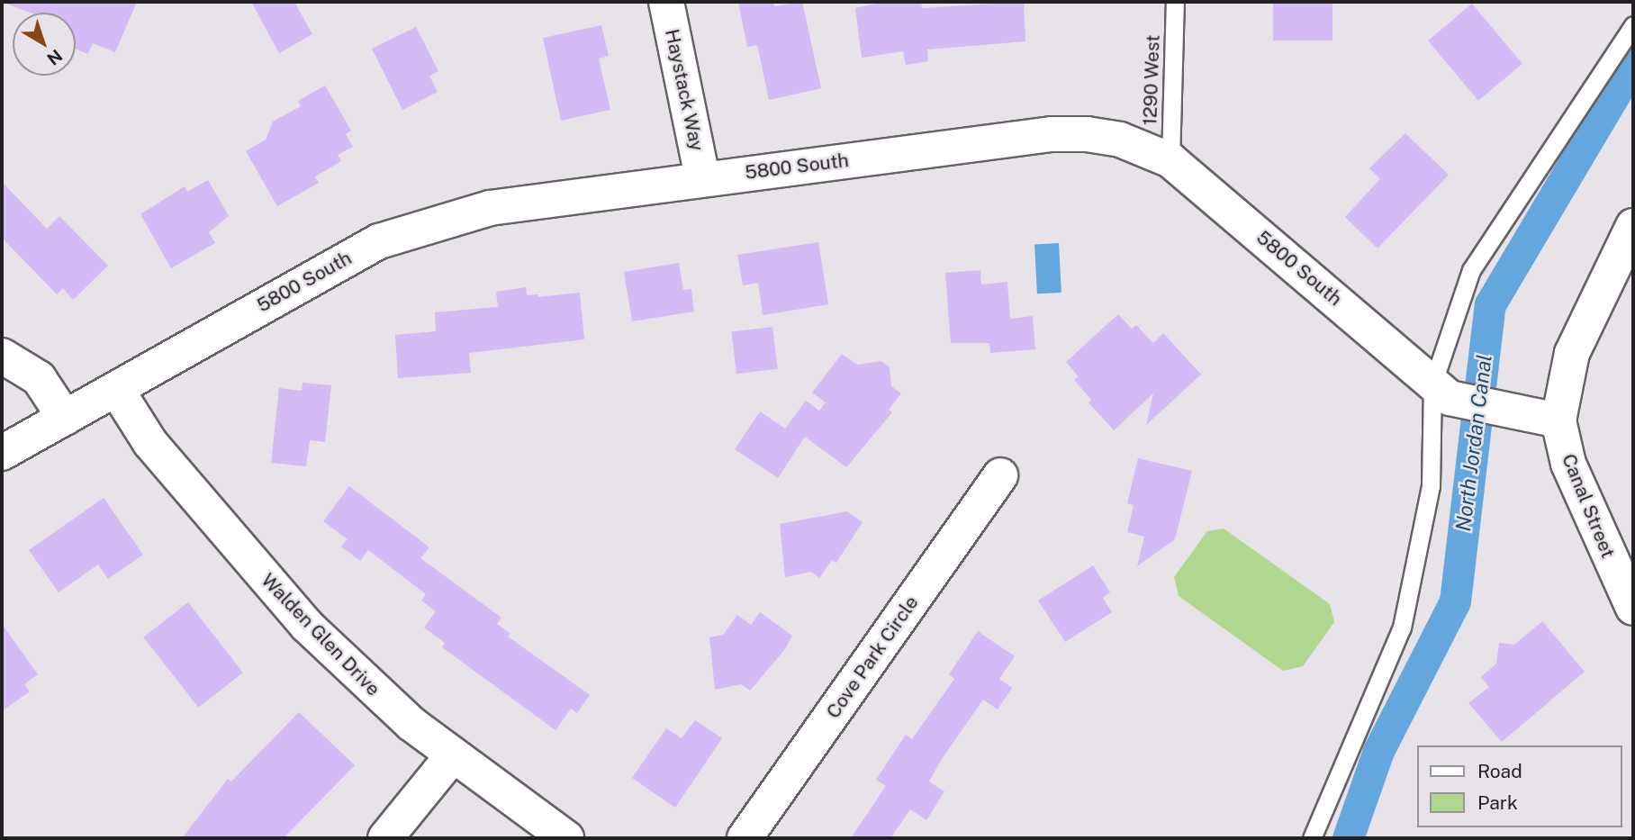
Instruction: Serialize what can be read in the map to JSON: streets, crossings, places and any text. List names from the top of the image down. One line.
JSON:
{"streets":{"street":["Haystack Way","5800 South","Canal Street","Walden Glen Drive","Cove Park Circle"],"lane":["1290 West"]},"crossings":[["1290 West","5800 South"],["Haystack Way","5800 South"],["5800 South","Canal Street"],["5800 South","Walden Glen Drive"]],"water":["North Jordan Canal"],"legend":["Road","Park"],"north":"bottom right"}
